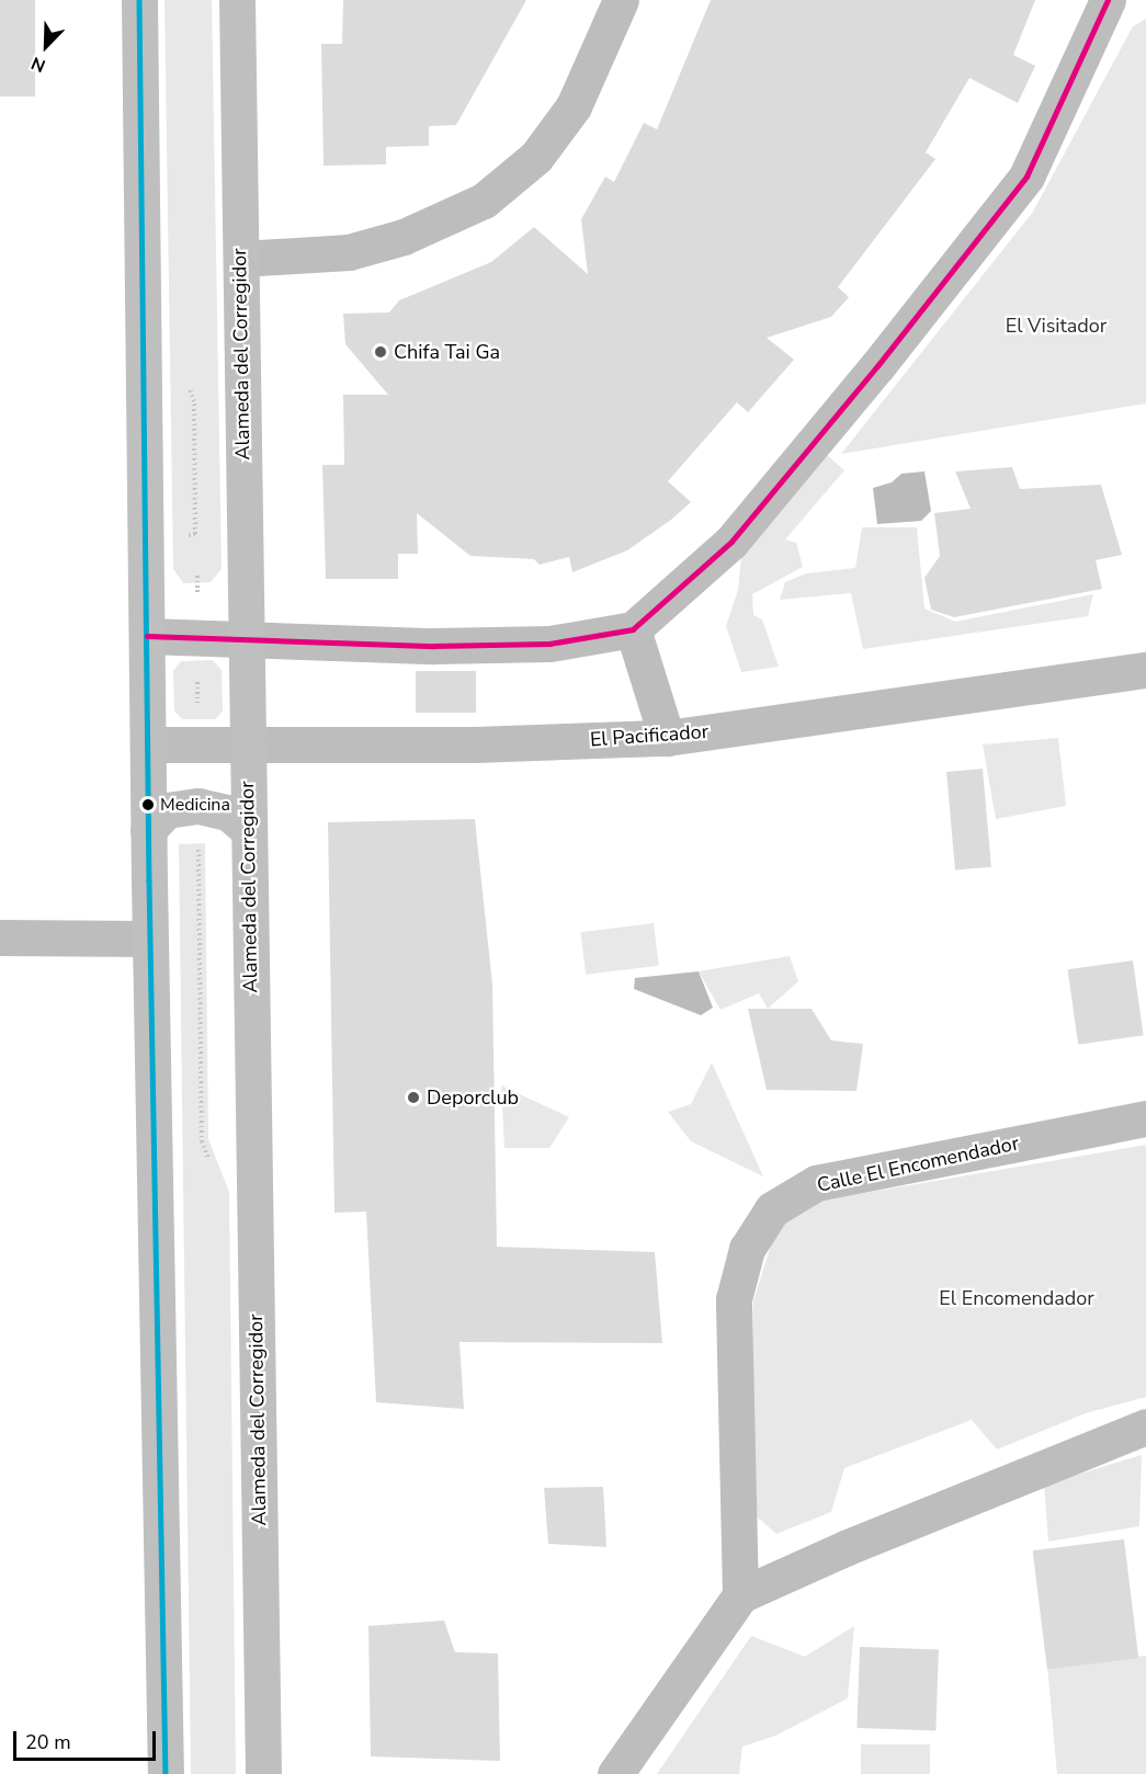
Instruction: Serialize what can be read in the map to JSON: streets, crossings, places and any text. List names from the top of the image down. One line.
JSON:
{"streets":{"main road":["Alameda del Corregidor"],"street":["El Pacificador","Calle El Encomendador"]},"crossings":[["Alameda del Corregidor","El Pacificador"]],"parks":["El Visitador","El Encomendador"],"places":["Chifa Tai Ga","Medicina","Deporclub"],"scale_bar":"20 m","north":"bottom left"}
